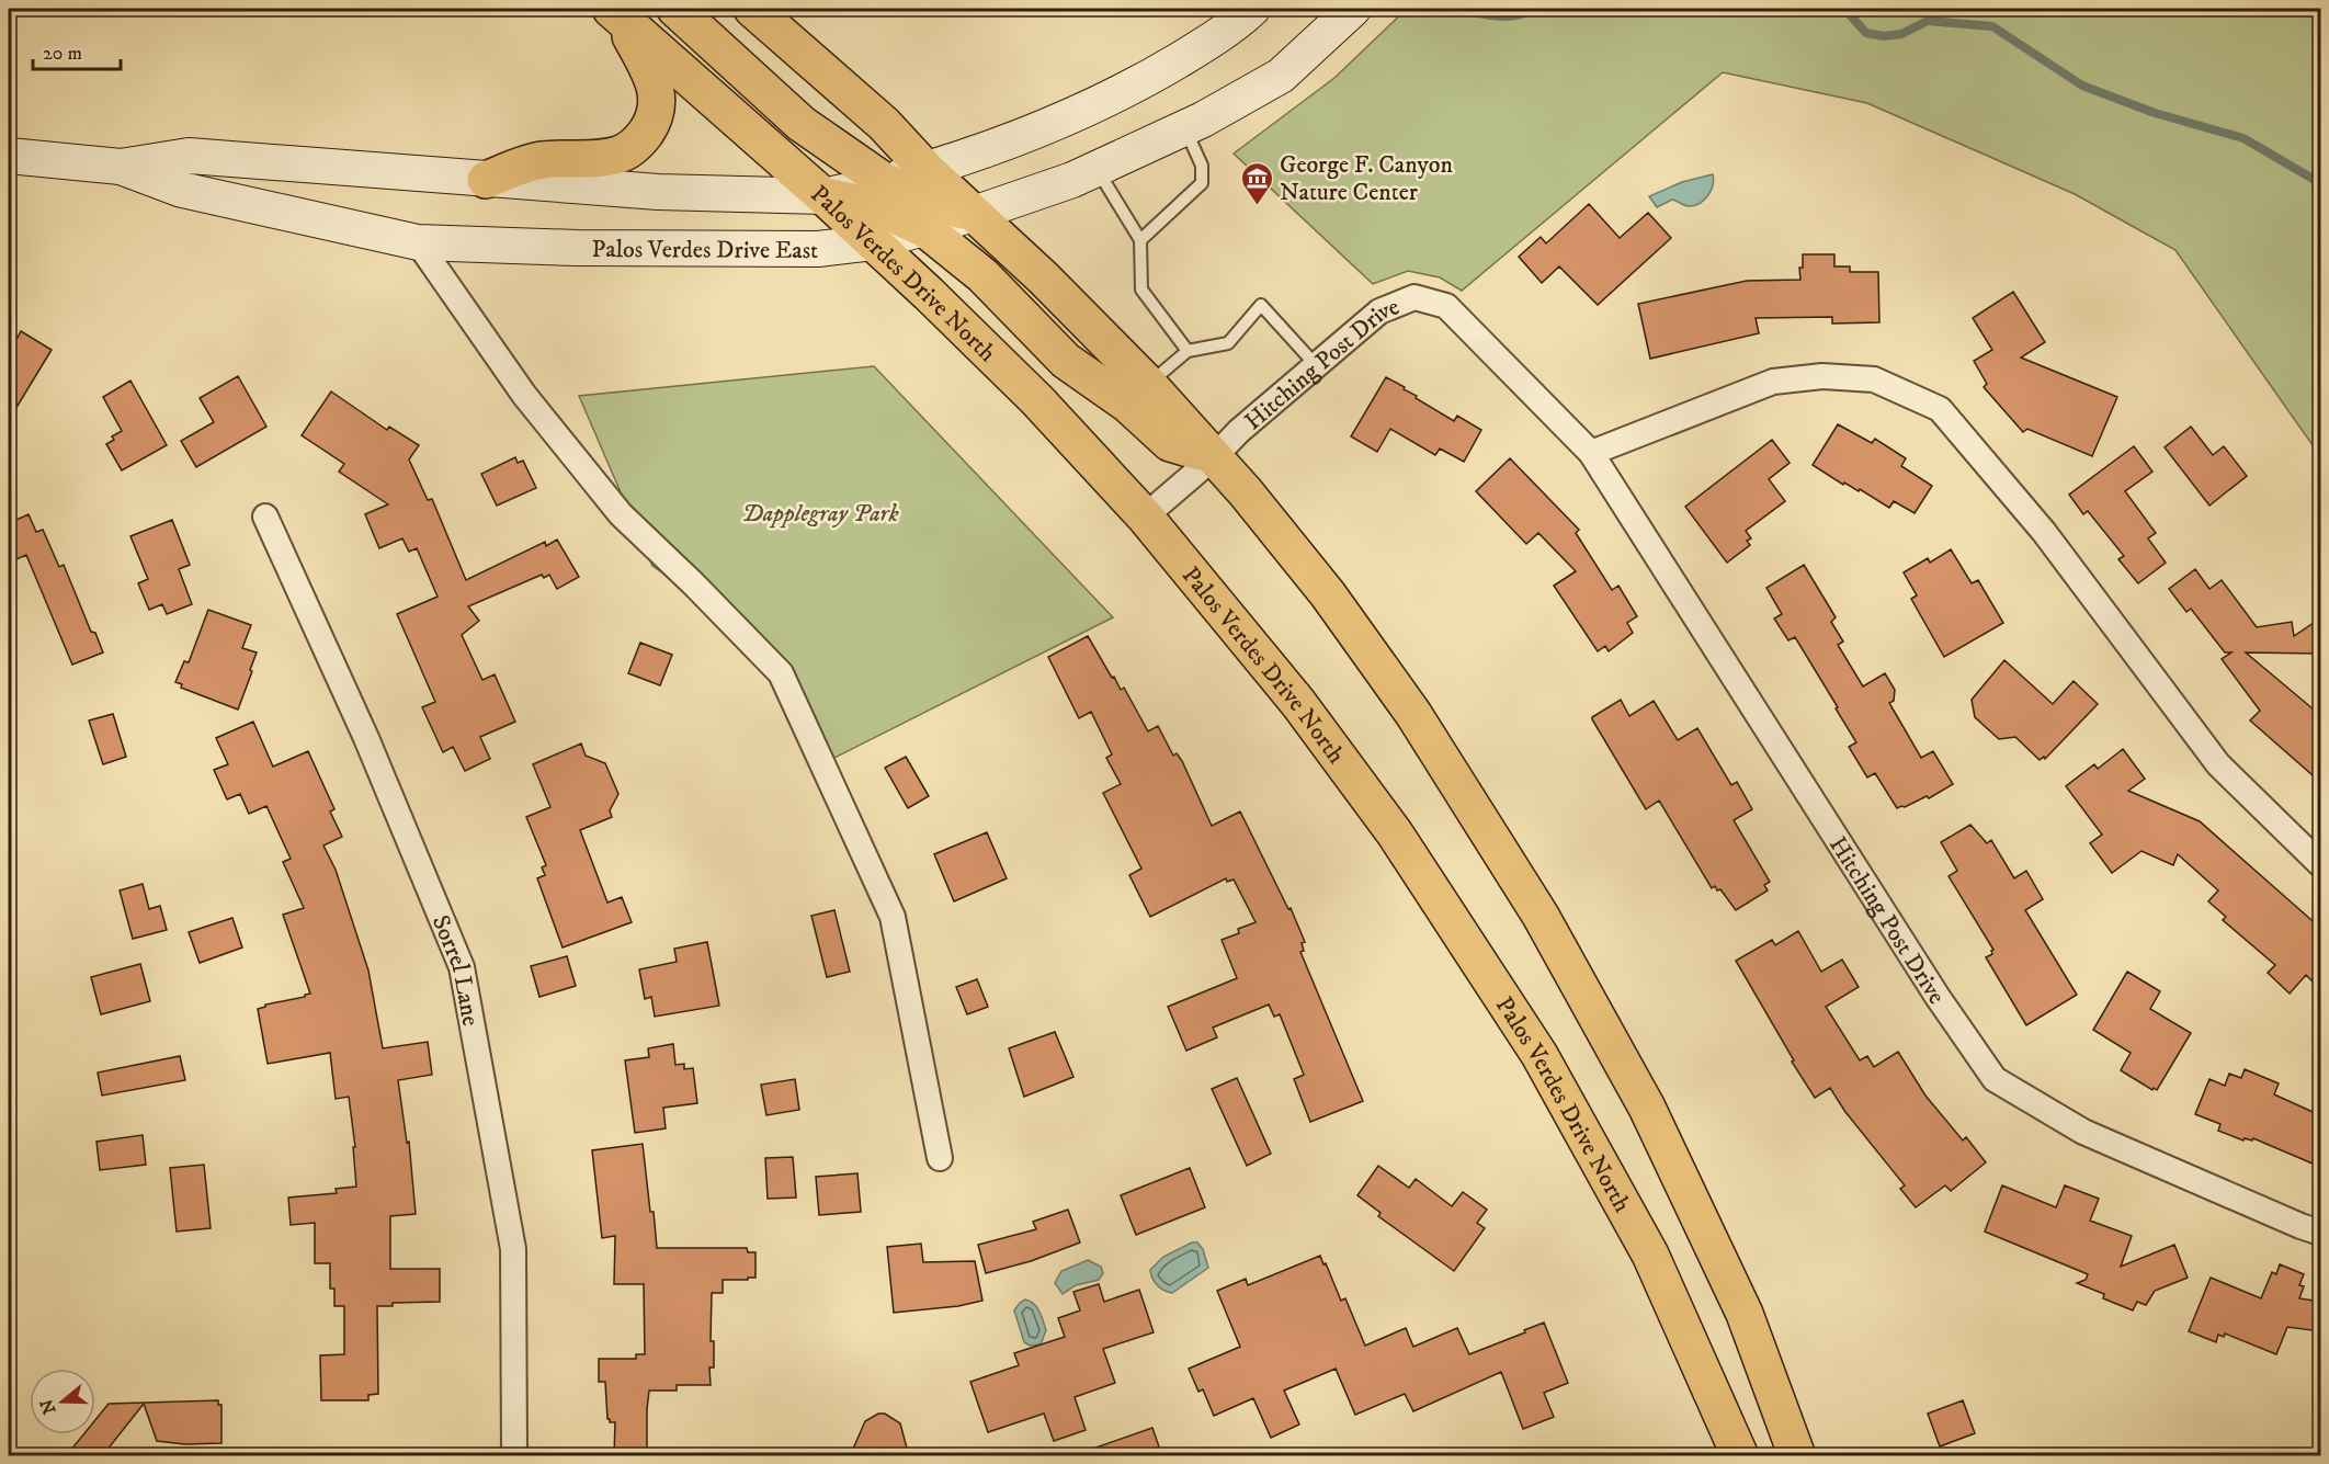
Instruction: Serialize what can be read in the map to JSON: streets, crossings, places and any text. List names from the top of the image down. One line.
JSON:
{"streets":{"main road":["Palos Verdes Drive East","Palos Verdes Drive North"],"street":["Hitching Post Drive","Sorrel Lane"]},"crossings":[["Palos Verdes Drive East","Palos Verdes Drive North"],["Palos Verdes Drive North","Hitching Post Drive"]],"parks":["Dapplegray Park"],"places":{"museum":["George F. Canyon Nature Center"]},"scale_bar":"20 m","north":"left"}
